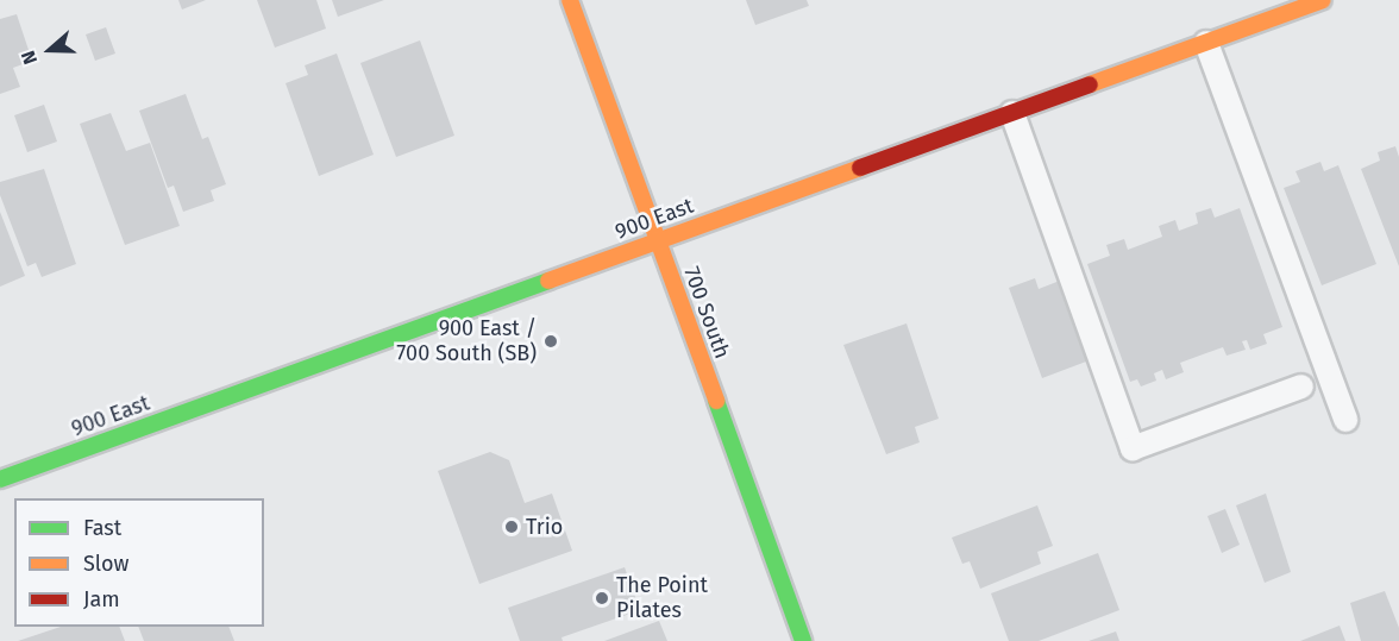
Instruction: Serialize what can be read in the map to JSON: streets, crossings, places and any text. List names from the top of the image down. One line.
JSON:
{"streets":{"street":["900 East","700 South"]},"crossings":[["900 East","700 South"]],"places":["900 East / 700 South (SB)","Trio","The Point Pilates"],"legend":["Fast","Slow","Jam"],"north":"left"}
